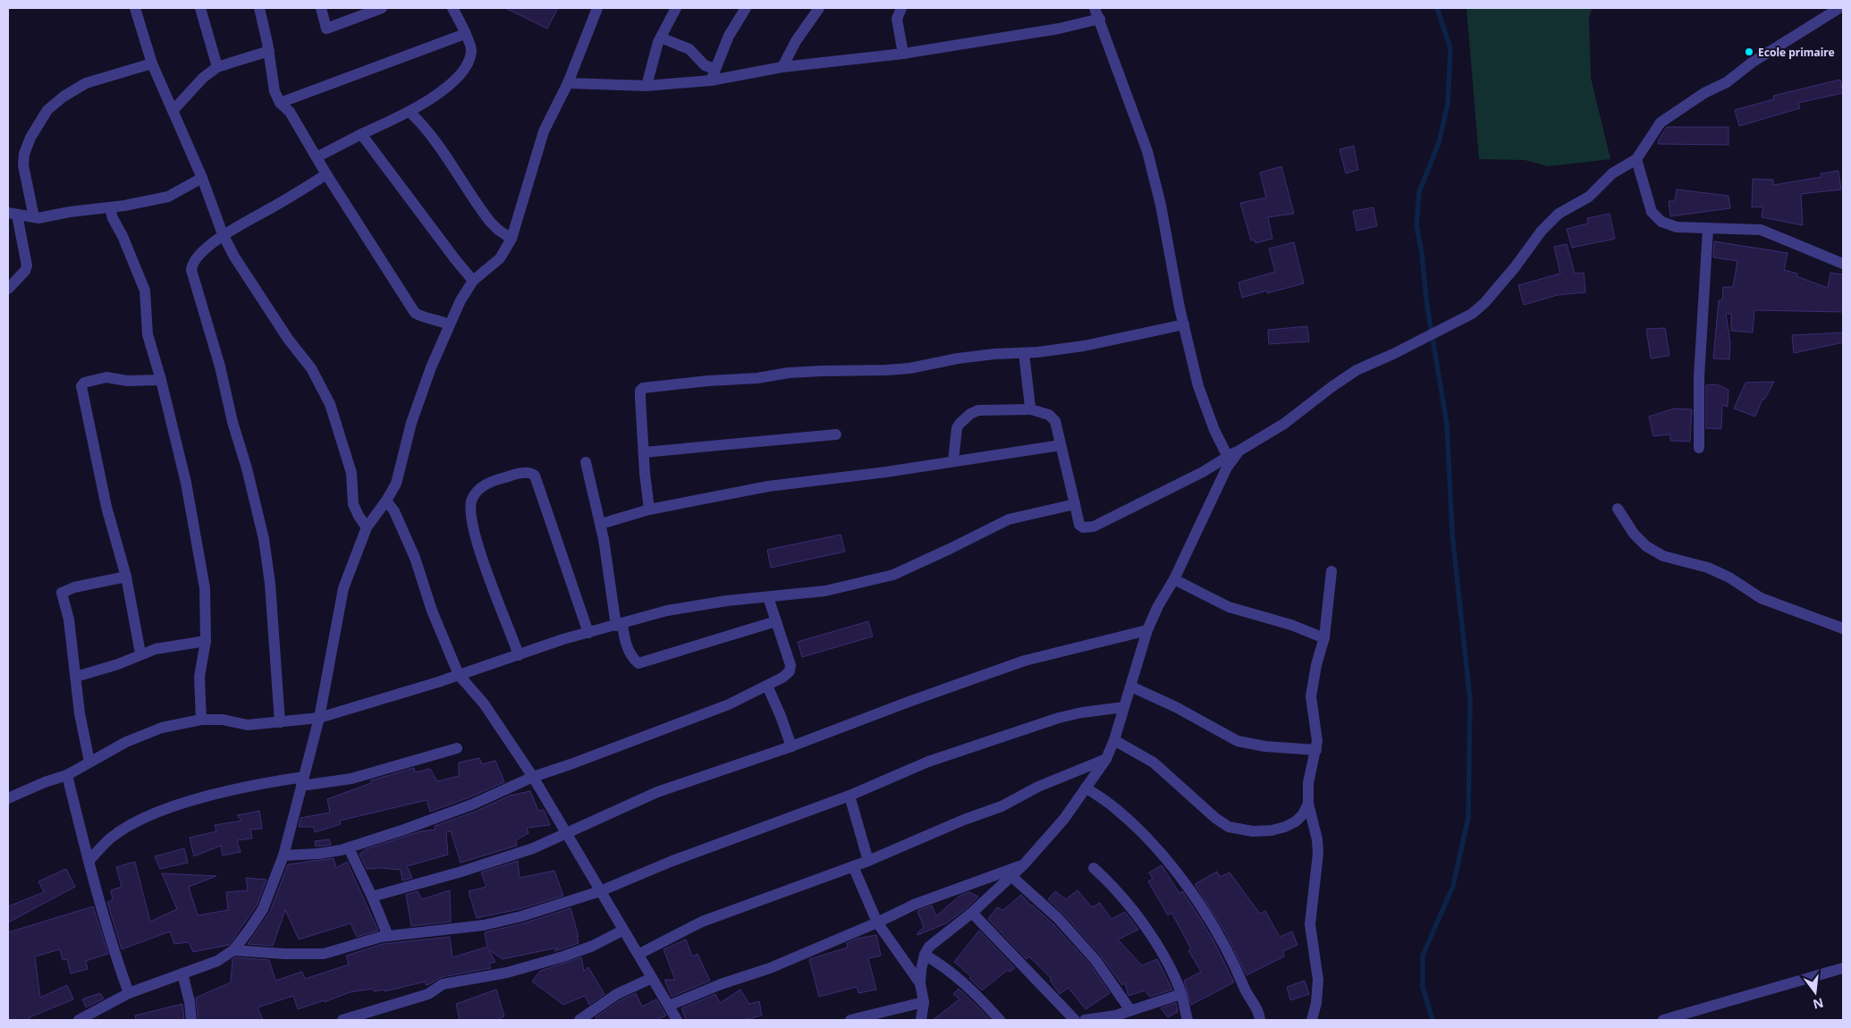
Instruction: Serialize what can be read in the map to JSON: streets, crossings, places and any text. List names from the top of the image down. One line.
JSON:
{"places":["Ecole primaire"],"north":"bottom"}
